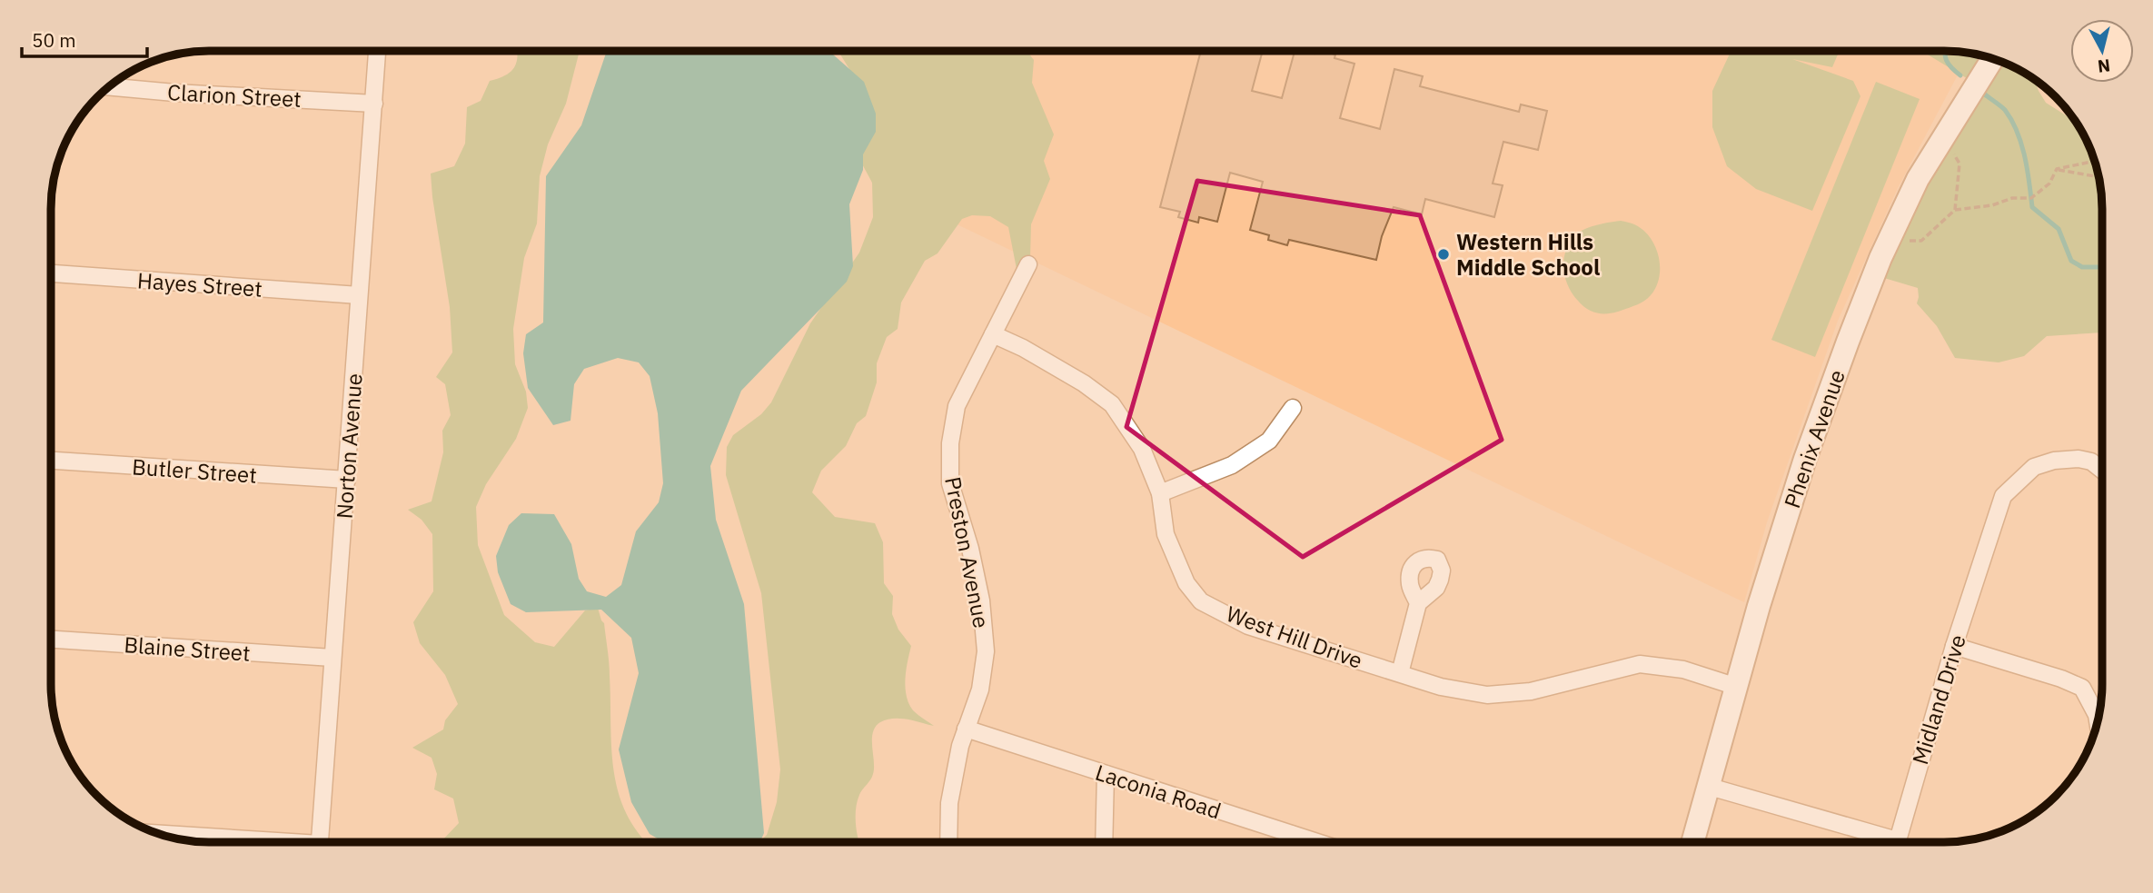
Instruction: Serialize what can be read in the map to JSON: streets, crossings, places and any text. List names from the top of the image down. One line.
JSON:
{"streets":{"main road":["Phenix Avenue"],"street":["Clarion Street","Hayes Street","Norton Avenue","Butler Street","Preston Avenue","West Hill Drive","Blaine Street","Midland Drive","Laconia Road"]},"crossings":[["Clarion Street","Norton Avenue"],["Hayes Street","Norton Avenue"],["Phenix Avenue","West Hill Drive"],["Phenix Avenue","Midland Drive"],["Norton Avenue","Butler Street"],["Norton Avenue","Blaine Street"],["Preston Avenue","West Hill Drive"],["Preston Avenue","Laconia Road"]],"places":["Western Hills Middle School"],"scale_bar":"50 m","north":"bottom"}
